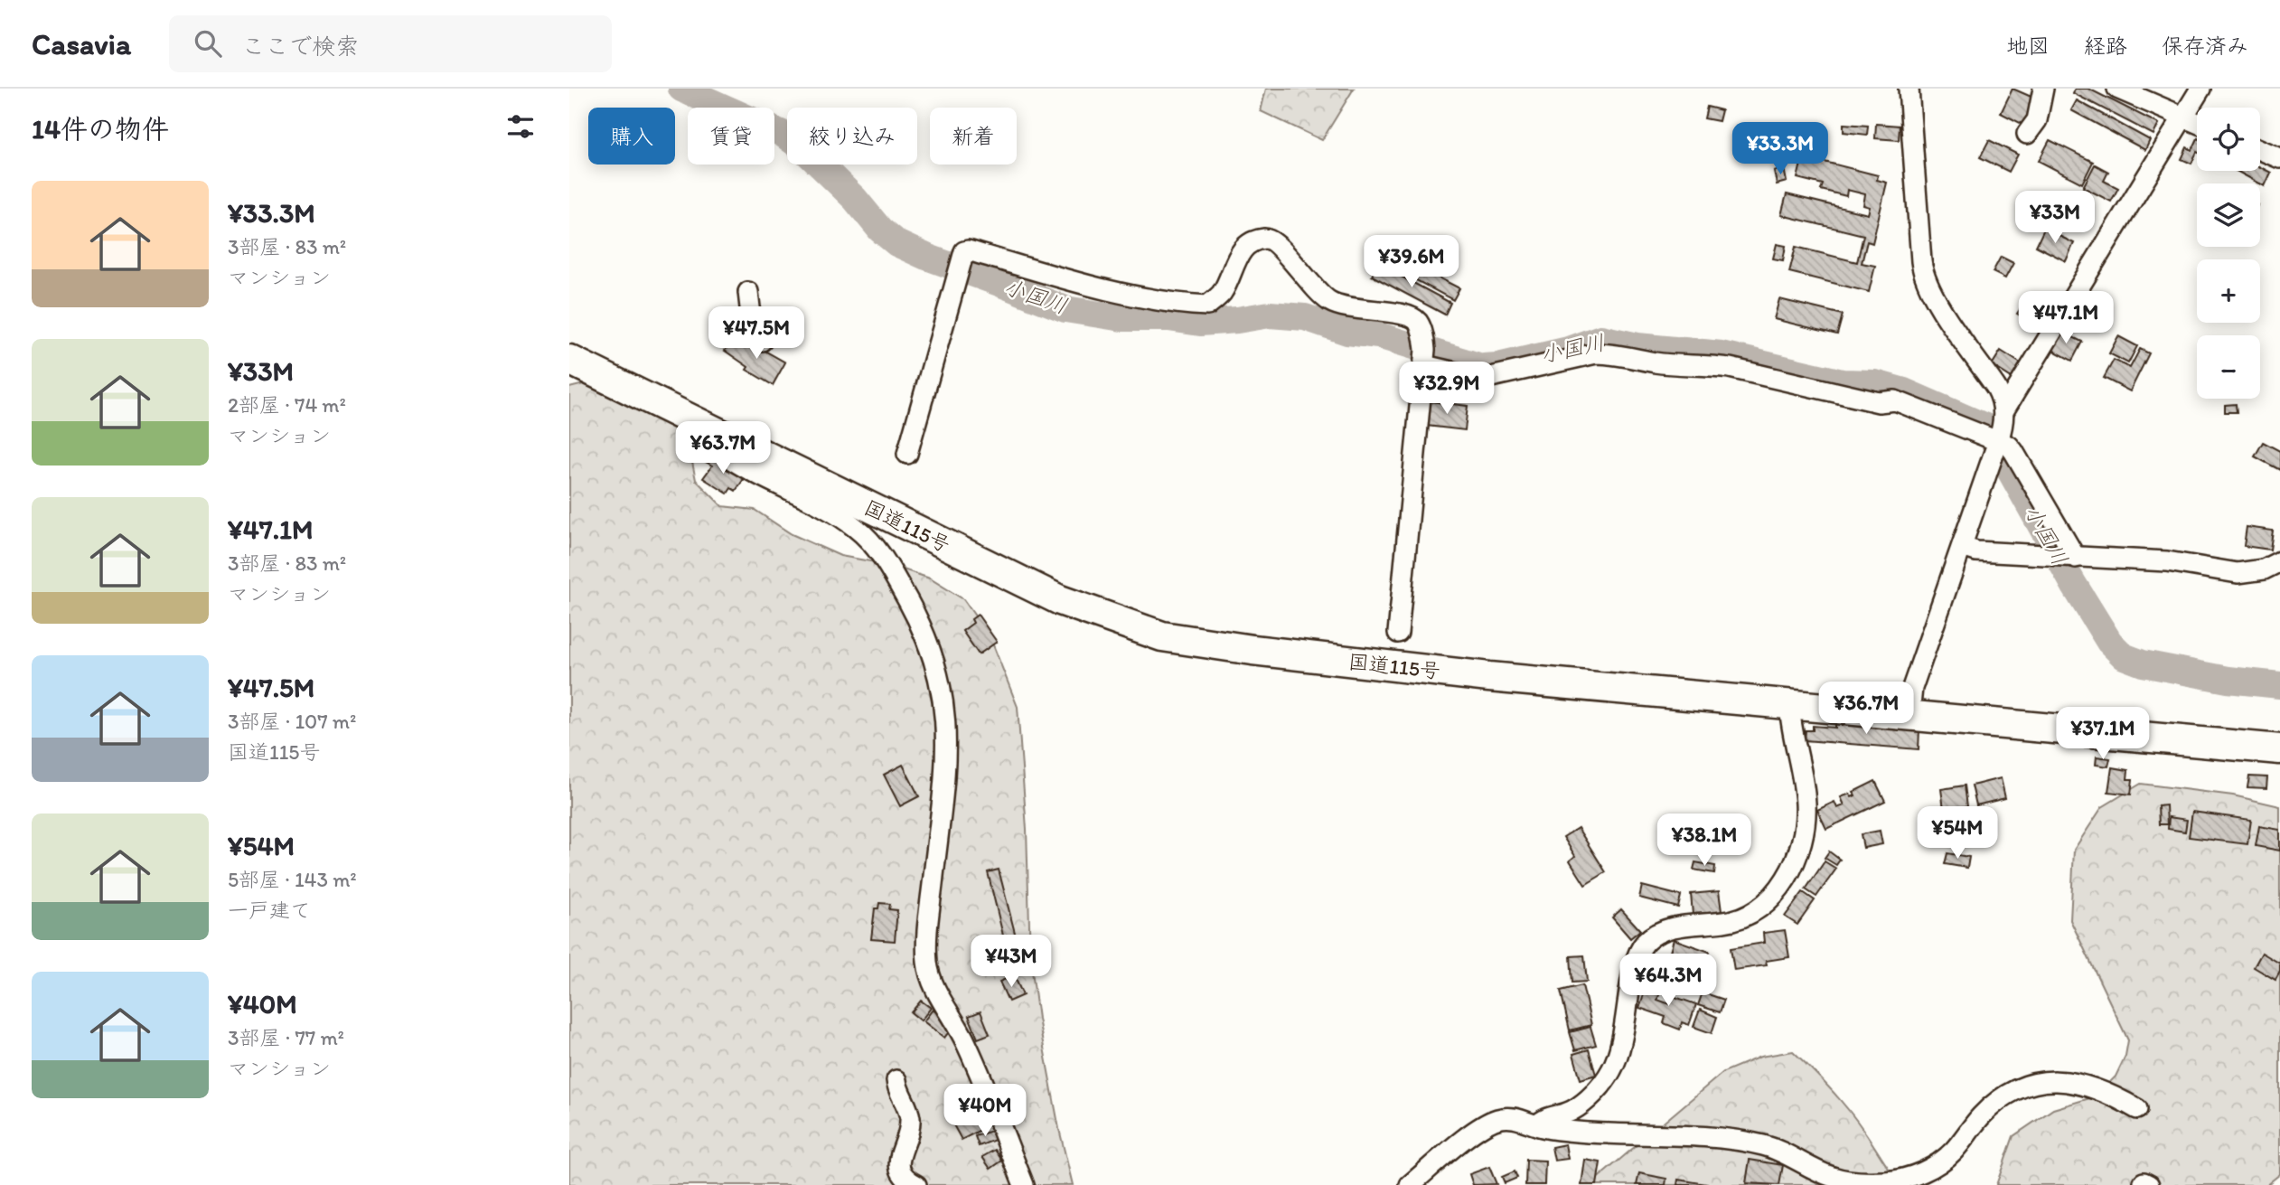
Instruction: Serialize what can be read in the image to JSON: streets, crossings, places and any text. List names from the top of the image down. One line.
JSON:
{"streets":{"highway":["国道115号"]},"water":["小国川"],"page":{"header":"Casavia","search":"ここで検索","nav":["地図","経路","保存済み"],"heading":"14件の物件","map_buttons":["+","−"],"chip":["購入","賃貸","絞り込み","新着"],"price":["¥33.3M","¥33M","¥39.6M","¥47.1M","¥47.5M","¥32.9M","¥63.7M","¥36.7M","¥37.1M","¥54M","¥38.1M","¥43M","¥64.3M","¥40M"],"list":[{"name":"¥33.3M","note":"3部屋 · 83 m² · マンション"},{"name":"¥33M","note":"2部屋 · 74 m² · マンション"},{"name":"¥47.1M","note":"3部屋 · 83 m² · マンション"},{"name":"¥47.5M","note":"3部屋 · 107 m² · 国道115号"},{"name":"¥54M","note":"5部屋 · 143 m² · 一戸建て"},{"name":"¥40M","note":"3部屋 · 77 m² · マンション"}]}}
